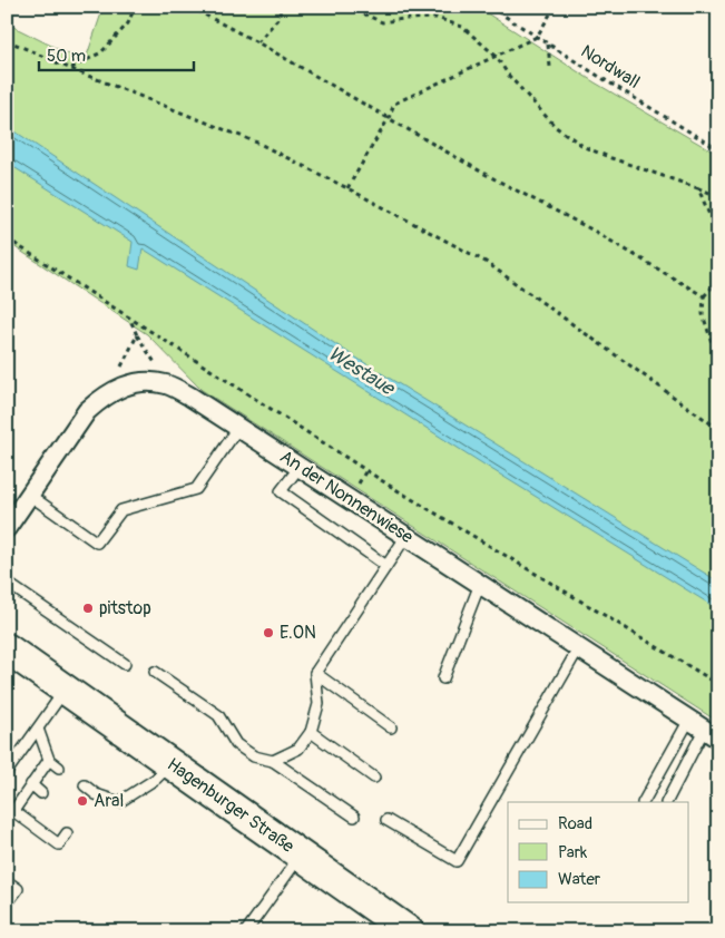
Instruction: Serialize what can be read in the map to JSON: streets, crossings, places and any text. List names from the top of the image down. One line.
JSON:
{"streets":{"main road":["Hagenburger Straße"],"street":["An der Nonnenwiese"],"path":["Nordwall"]},"water":["Westaue"],"places":["pitstop","E.ON","Aral"],"legend":["Road","Park","Water"],"scale_bar":"50 m"}
